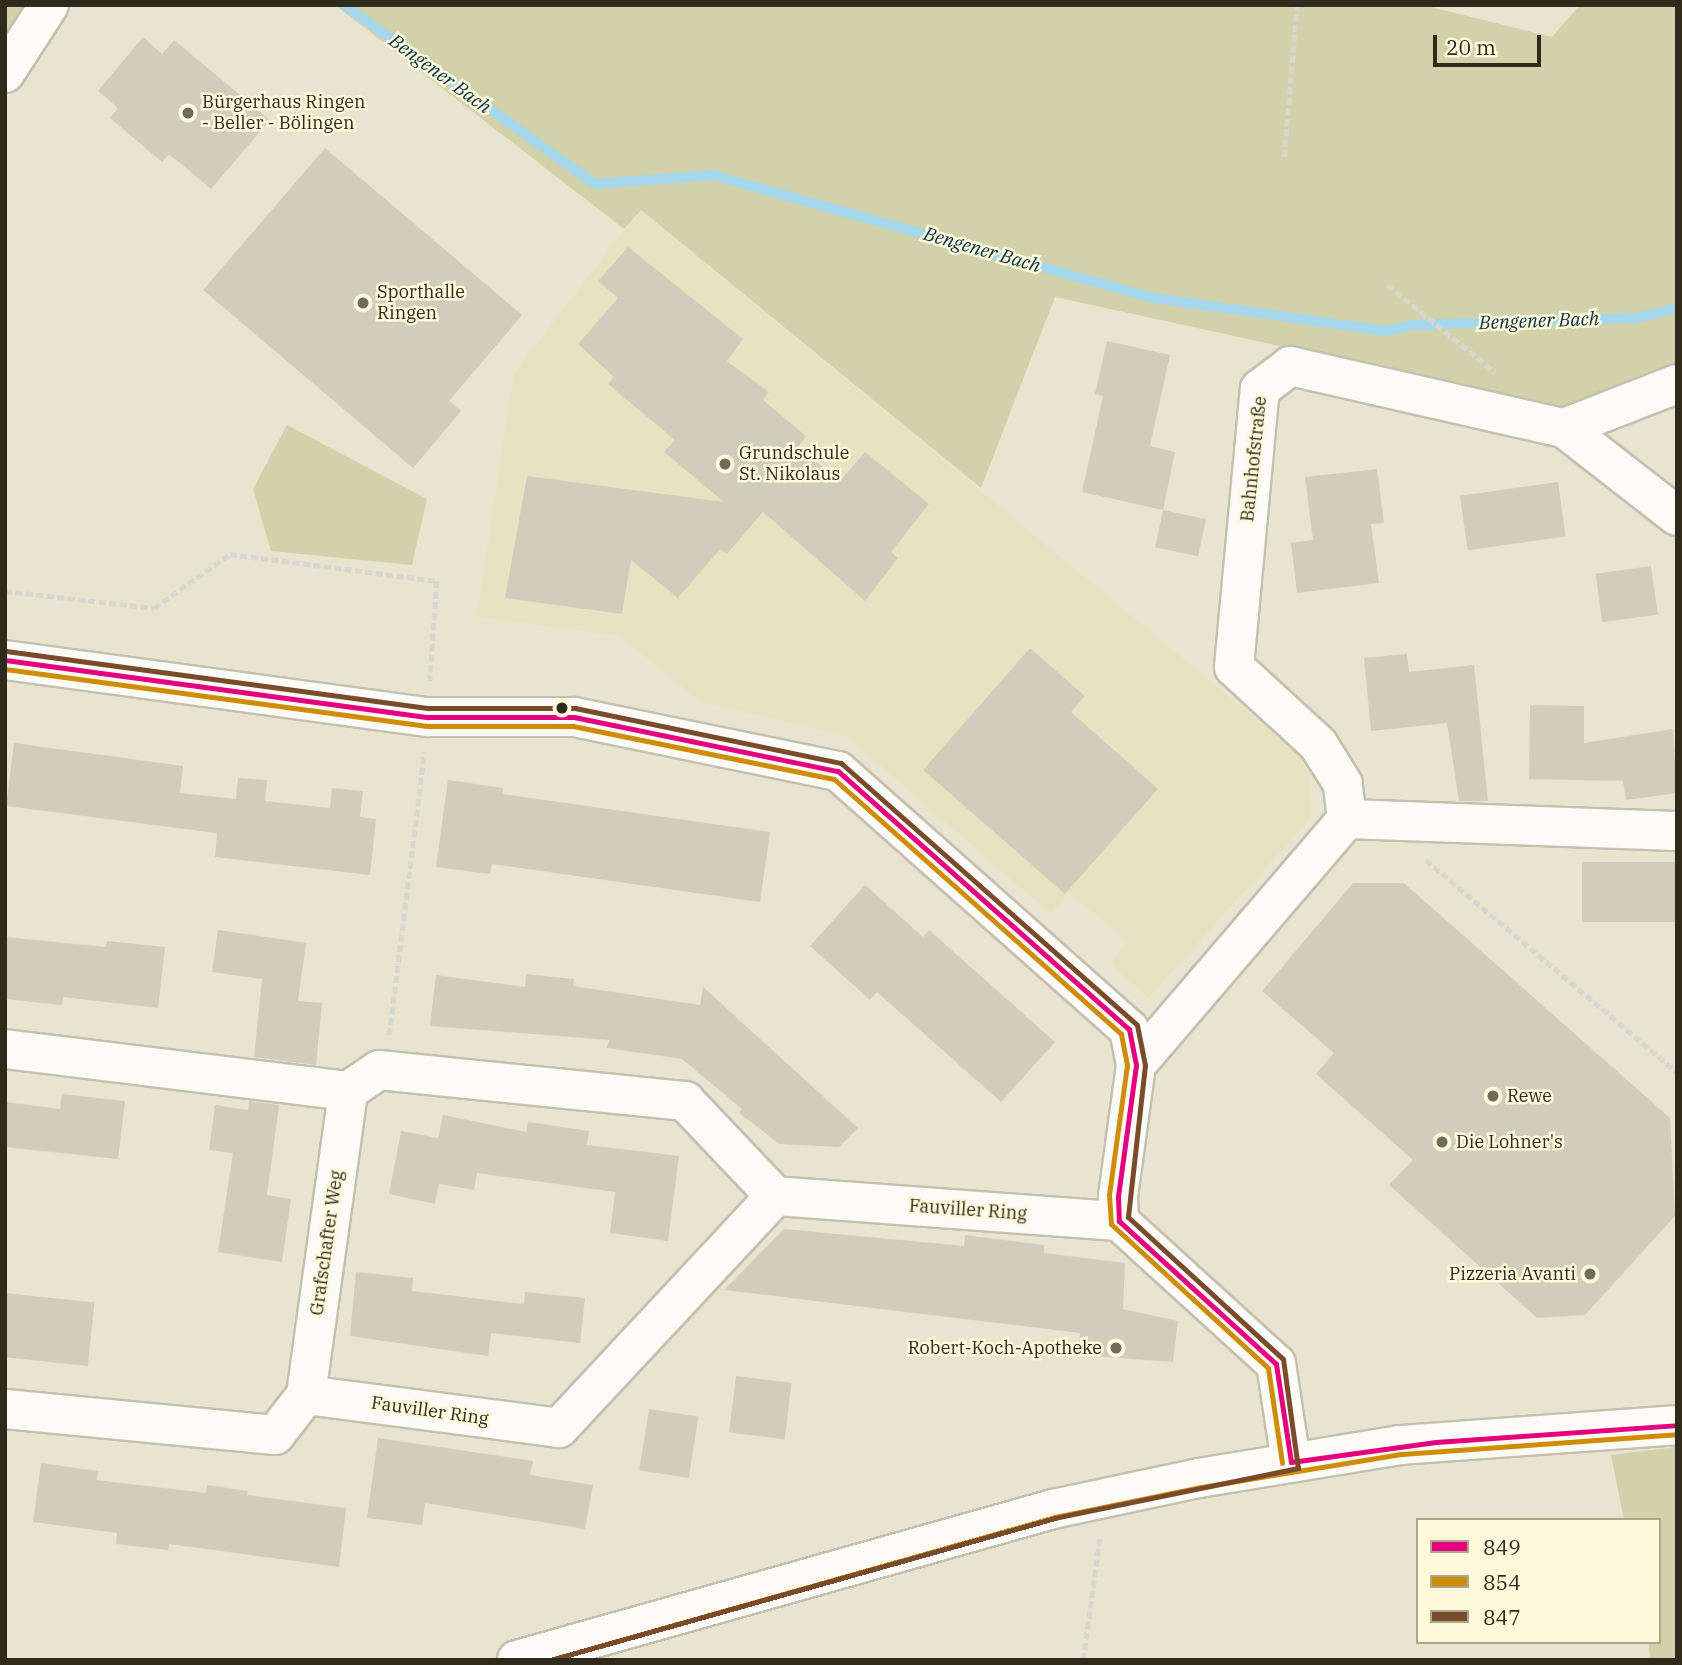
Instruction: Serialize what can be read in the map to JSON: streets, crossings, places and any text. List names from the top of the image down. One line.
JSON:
{"streets":{"street":["Bahnhofstraße","Fauviller Ring","Grafschafter Weg"]},"crossings":[["Fauviller Ring","Grafschafter Weg"]],"water":["Bengener Bach"],"places":["Bürgerhaus Ringen - Beller - Bölingen","Sporthalle Ringen","Grundschule St. Nikolaus","Rewe","Die Lohner's","Pizzeria Avanti","Robert-Koch-Apotheke"],"lines":["transit line 847","transit line 849","transit line 854"],"legend":["849","854","847"],"scale_bar":"20 m"}
